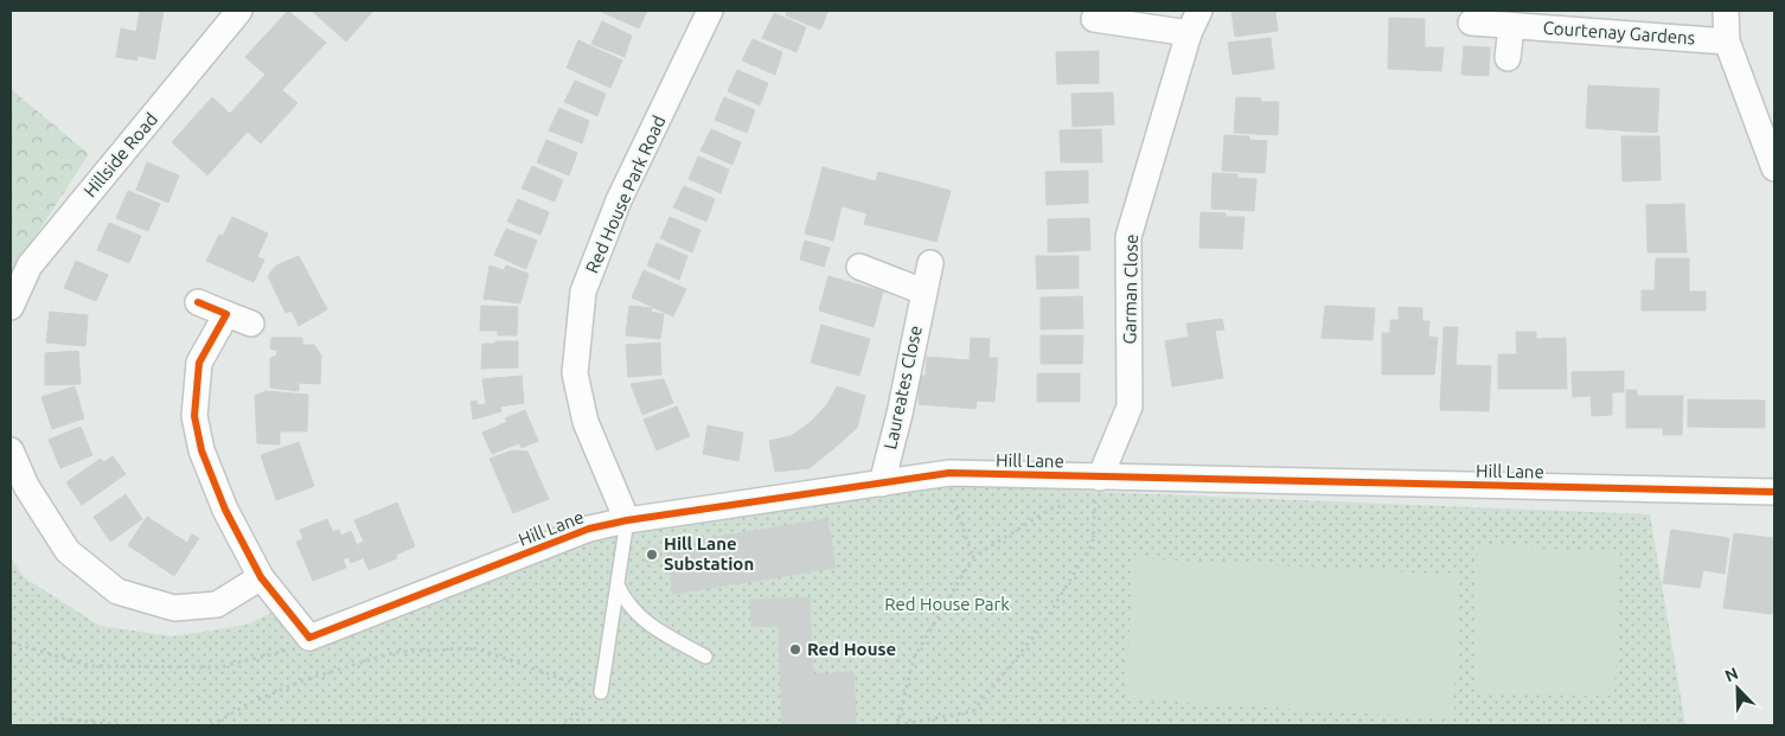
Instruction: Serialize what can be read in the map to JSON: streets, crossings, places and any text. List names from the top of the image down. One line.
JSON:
{"streets":{"street":["Courtenay Gardens","Hillside Road","Red House Park Road","Garman Close","Laureates Close","Hill Lane"]},"crossings":[["Red House Park Road","Hill Lane"],["Garman Close","Hill Lane"],["Laureates Close","Hill Lane"]],"parks":["Red House Park"],"places":["Hill Lane Substation","Red House"],"north":"top left"}
